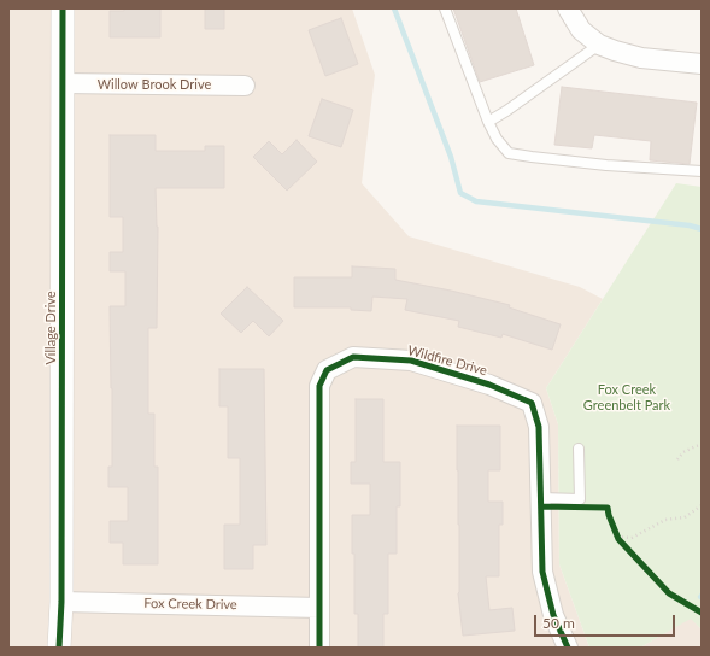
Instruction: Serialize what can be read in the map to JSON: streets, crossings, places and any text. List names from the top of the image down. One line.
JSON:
{"streets":{"street":["Willow Brook Drive","Village Drive","Wildfire Drive","Fox Creek Drive"]},"crossings":[["Willow Brook Drive","Village Drive"],["Village Drive","Fox Creek Drive"],["Wildfire Drive","Fox Creek Drive"]],"parks":["Fox Creek Greenbelt Park"],"scale_bar":"50 m"}
